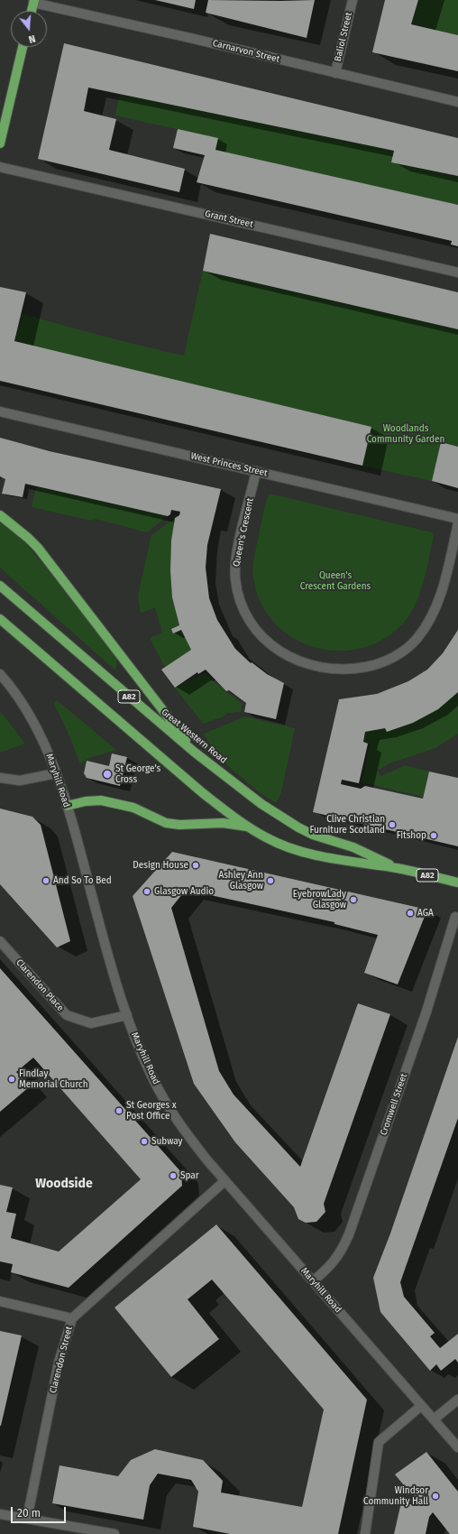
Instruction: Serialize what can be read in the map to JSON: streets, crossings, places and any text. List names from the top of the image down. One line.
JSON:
{"streets":{"main road":["A82","Great Western Road"],"street":["Baliol Street","Carnarvon Street","Grant Street","West Princes Street","Queen's Crescent","Maryhill Road","Clarendon Place","Cromwell Street","Clarendon Street"]},"crossings":[["Baliol Street","Carnarvon Street"],["West Princes Street","Queen's Crescent"],["Maryhill Road","Clarendon Place"],["Maryhill Road","Cromwell Street"],["Maryhill Road","Clarendon Street"]],"districts":["Woodside"],"parks":["Woodlands Community Garden","Queen's Crescent Gardens"],"places":["St George's Cross","Clive Christian Furniture Scotland","Fitshop","Design House","And So To Bed","Ashley Ann Glasgow","Glasgow Audio","EyebrowLady Glasgow","AGA","Findlay Memorial Church","St Georges x Post Office","Subway","Spar","Windsor Community Hall"],"scale_bar":"20 m","north":"bottom"}
